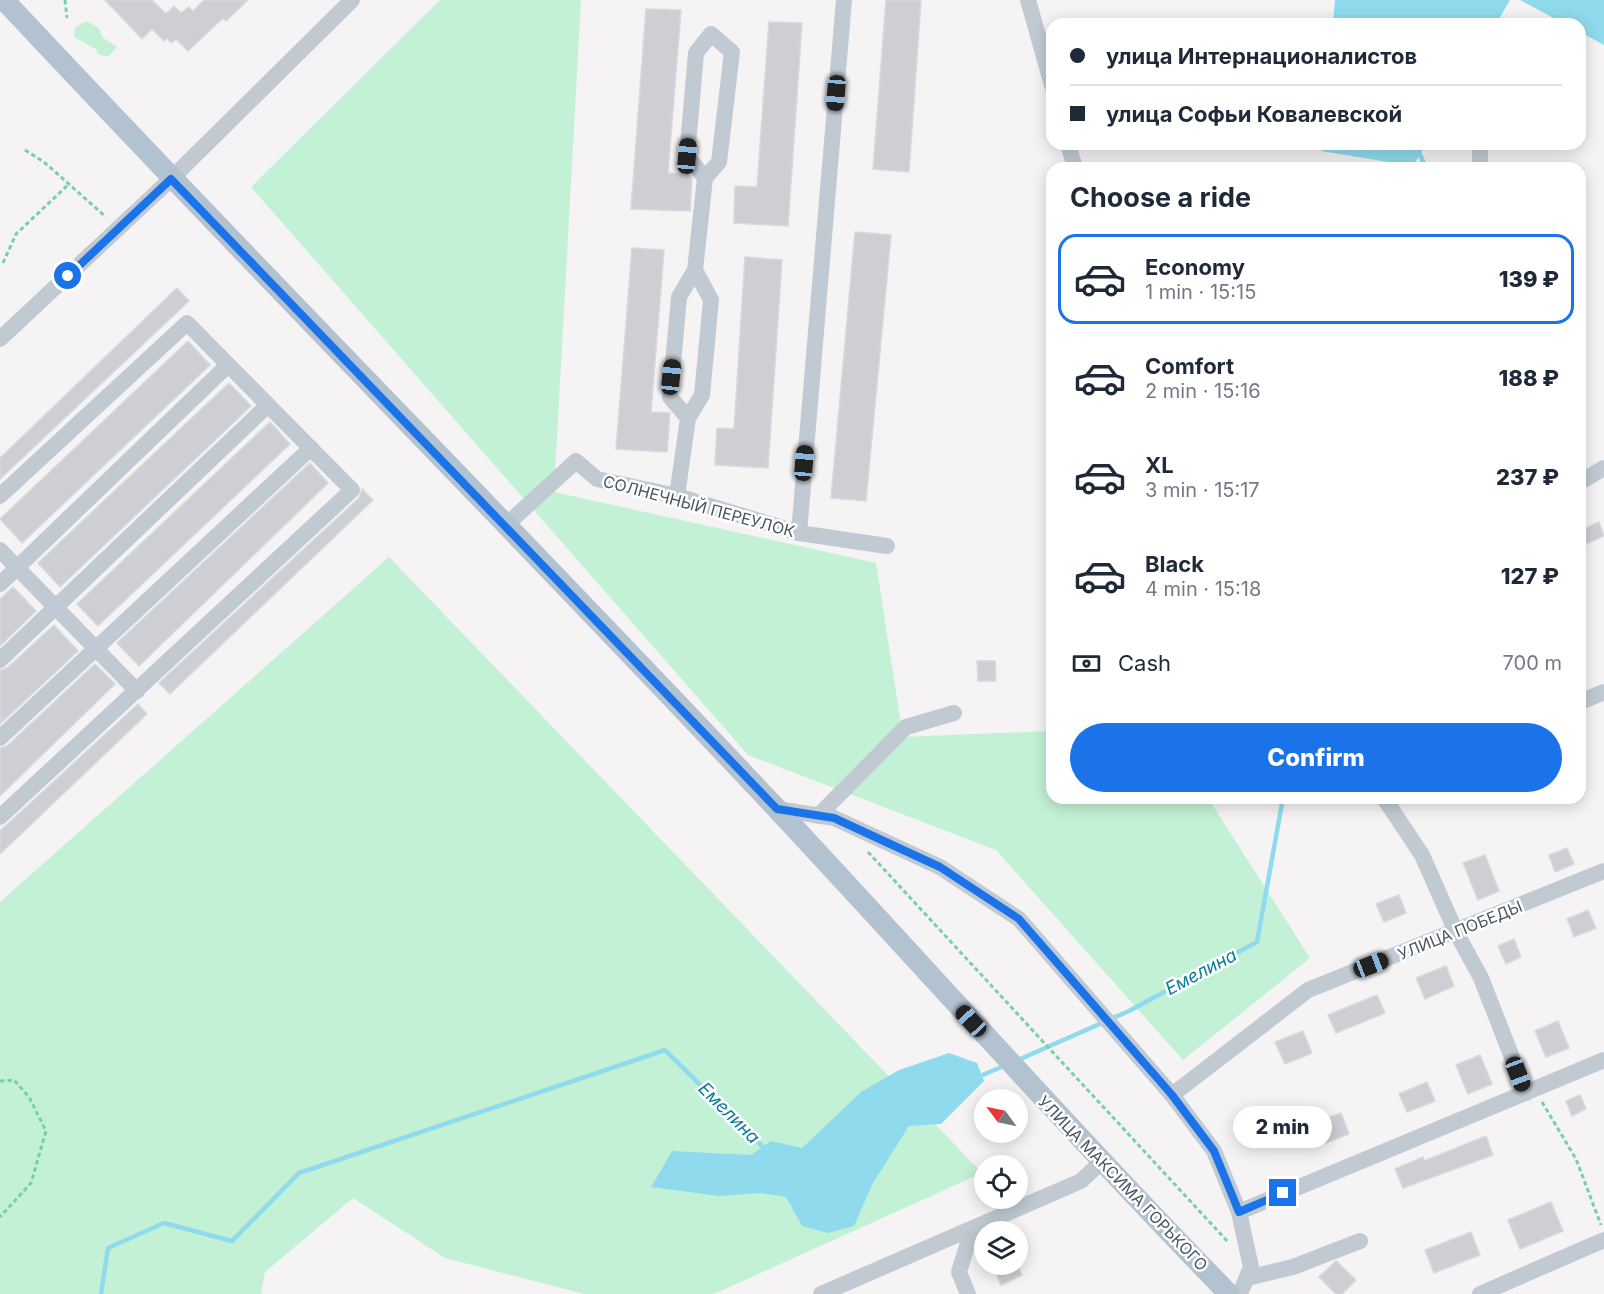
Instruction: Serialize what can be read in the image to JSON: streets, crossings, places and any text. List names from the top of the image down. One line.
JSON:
{"streets":{"main road":["УЛИЦА МАКСИМА ГОРЬКОГО"],"street":["СОЛНЕЧНЫЙ ПЕРЕУЛОК","УЛИЦА ПОБЕДЫ"]},"crossings":[["СОЛНЕЧНЫЙ ПЕРЕУЛОК","УЛИЦА МАКСИМА ГОРЬКОГО"]],"water":["Емелина"],"north":"top left","page":{"banner":["улица Интернационалистов","улица Софьи Ковалевской"],"heading":"Choose a ride","list":[{"name":"Economy","note":"1 min · 15:15","value":"139 ₽"},{"name":"Comfort","note":"2 min · 15:16","value":"188 ₽"},{"name":"XL","note":"3 min · 15:17","value":"237 ₽"},{"name":"Black","note":"4 min · 15:18","value":"127 ₽"}],"pay":["Cash","700 m"],"buttons":"Confirm","bubble":"2 min"}}
